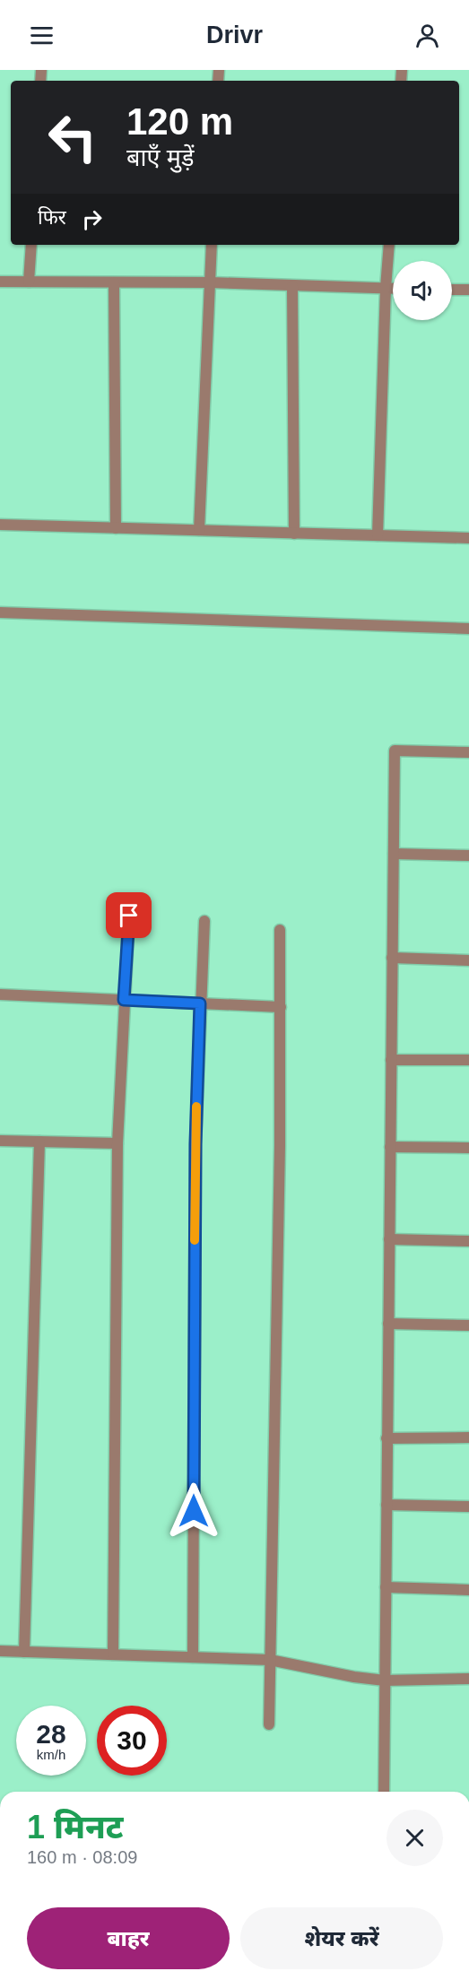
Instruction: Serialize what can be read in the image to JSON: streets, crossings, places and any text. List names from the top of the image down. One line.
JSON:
{"page":{"header":"Drivr","turn":["120 m","बाएँ मुड़ें"],"then":"फिर","speed":"28 km/h","limit":"30","heading":["1 मिनट","160 m · 08:09"],"buttons":["बाहर","शेयर करें"]}}
